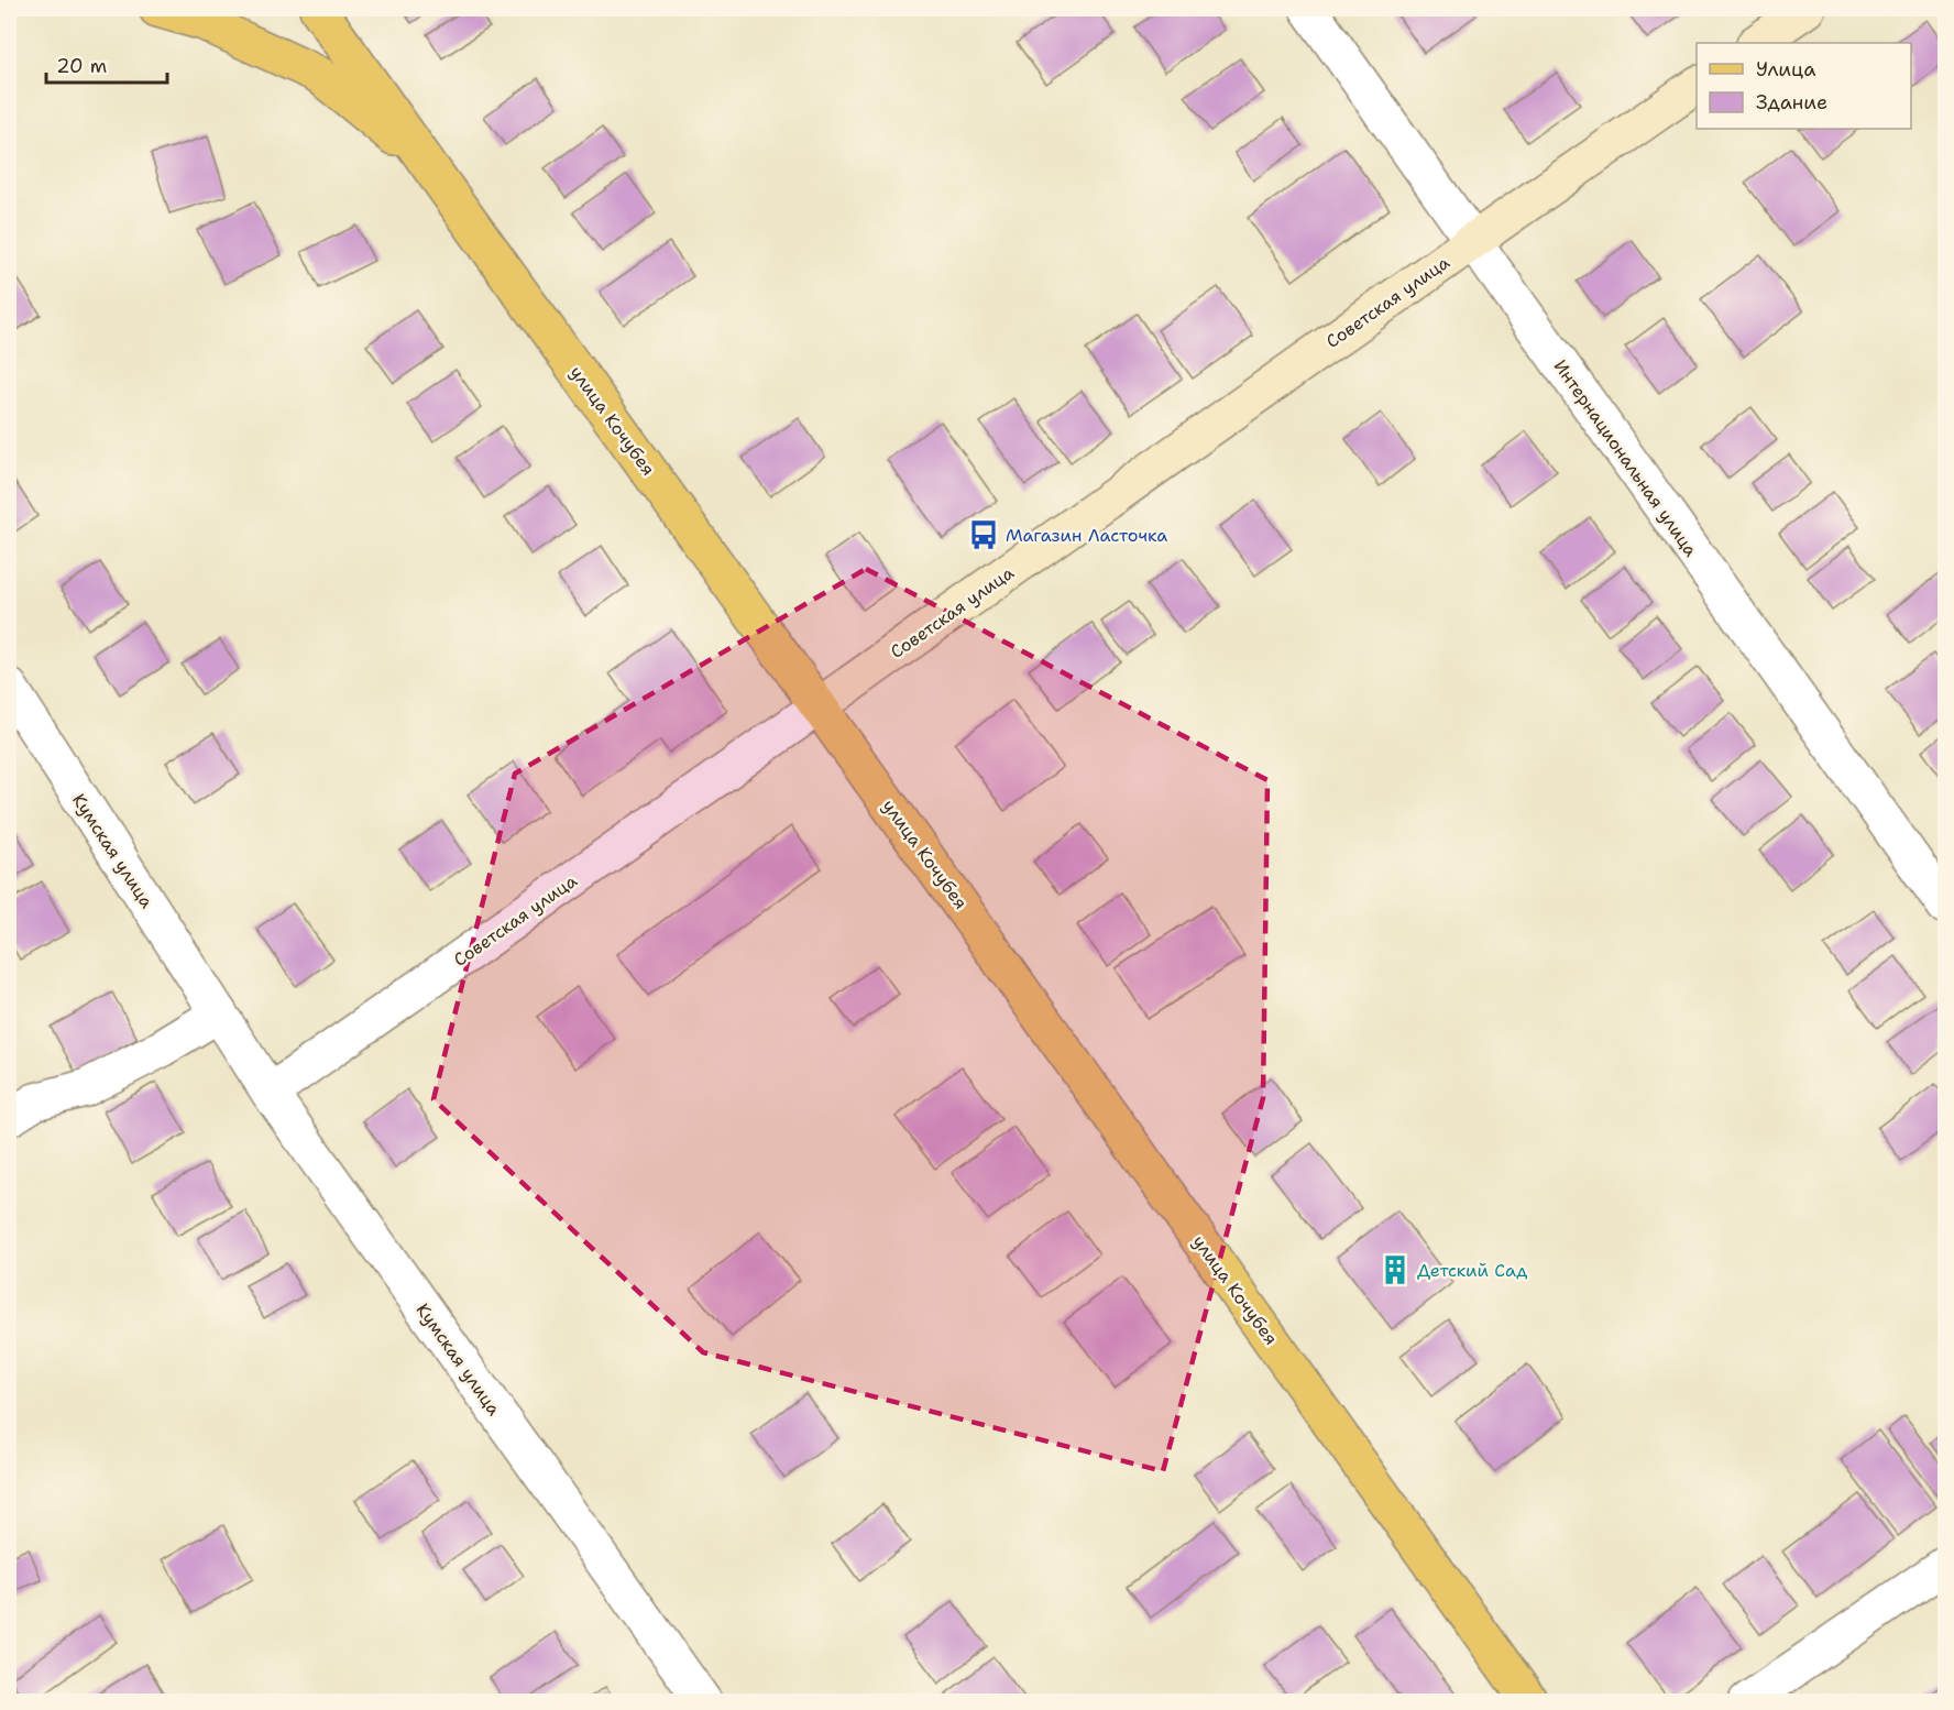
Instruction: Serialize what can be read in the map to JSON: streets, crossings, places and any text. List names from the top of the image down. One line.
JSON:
{"streets":{"main road":["улица Кочубея"],"street":["Советская улица","Интернациональная улица","Кумская улица"]},"crossings":[["Советская улица","улица Кочубея"],["Советская улица","Интернациональная улица"],["Советская улица","Кумская улица"]],"places":{"bus stop":["Магазин Ласточка"],"building":["Детский Сад"]},"legend":["Улица","Здание"],"scale_bar":"20 m"}
